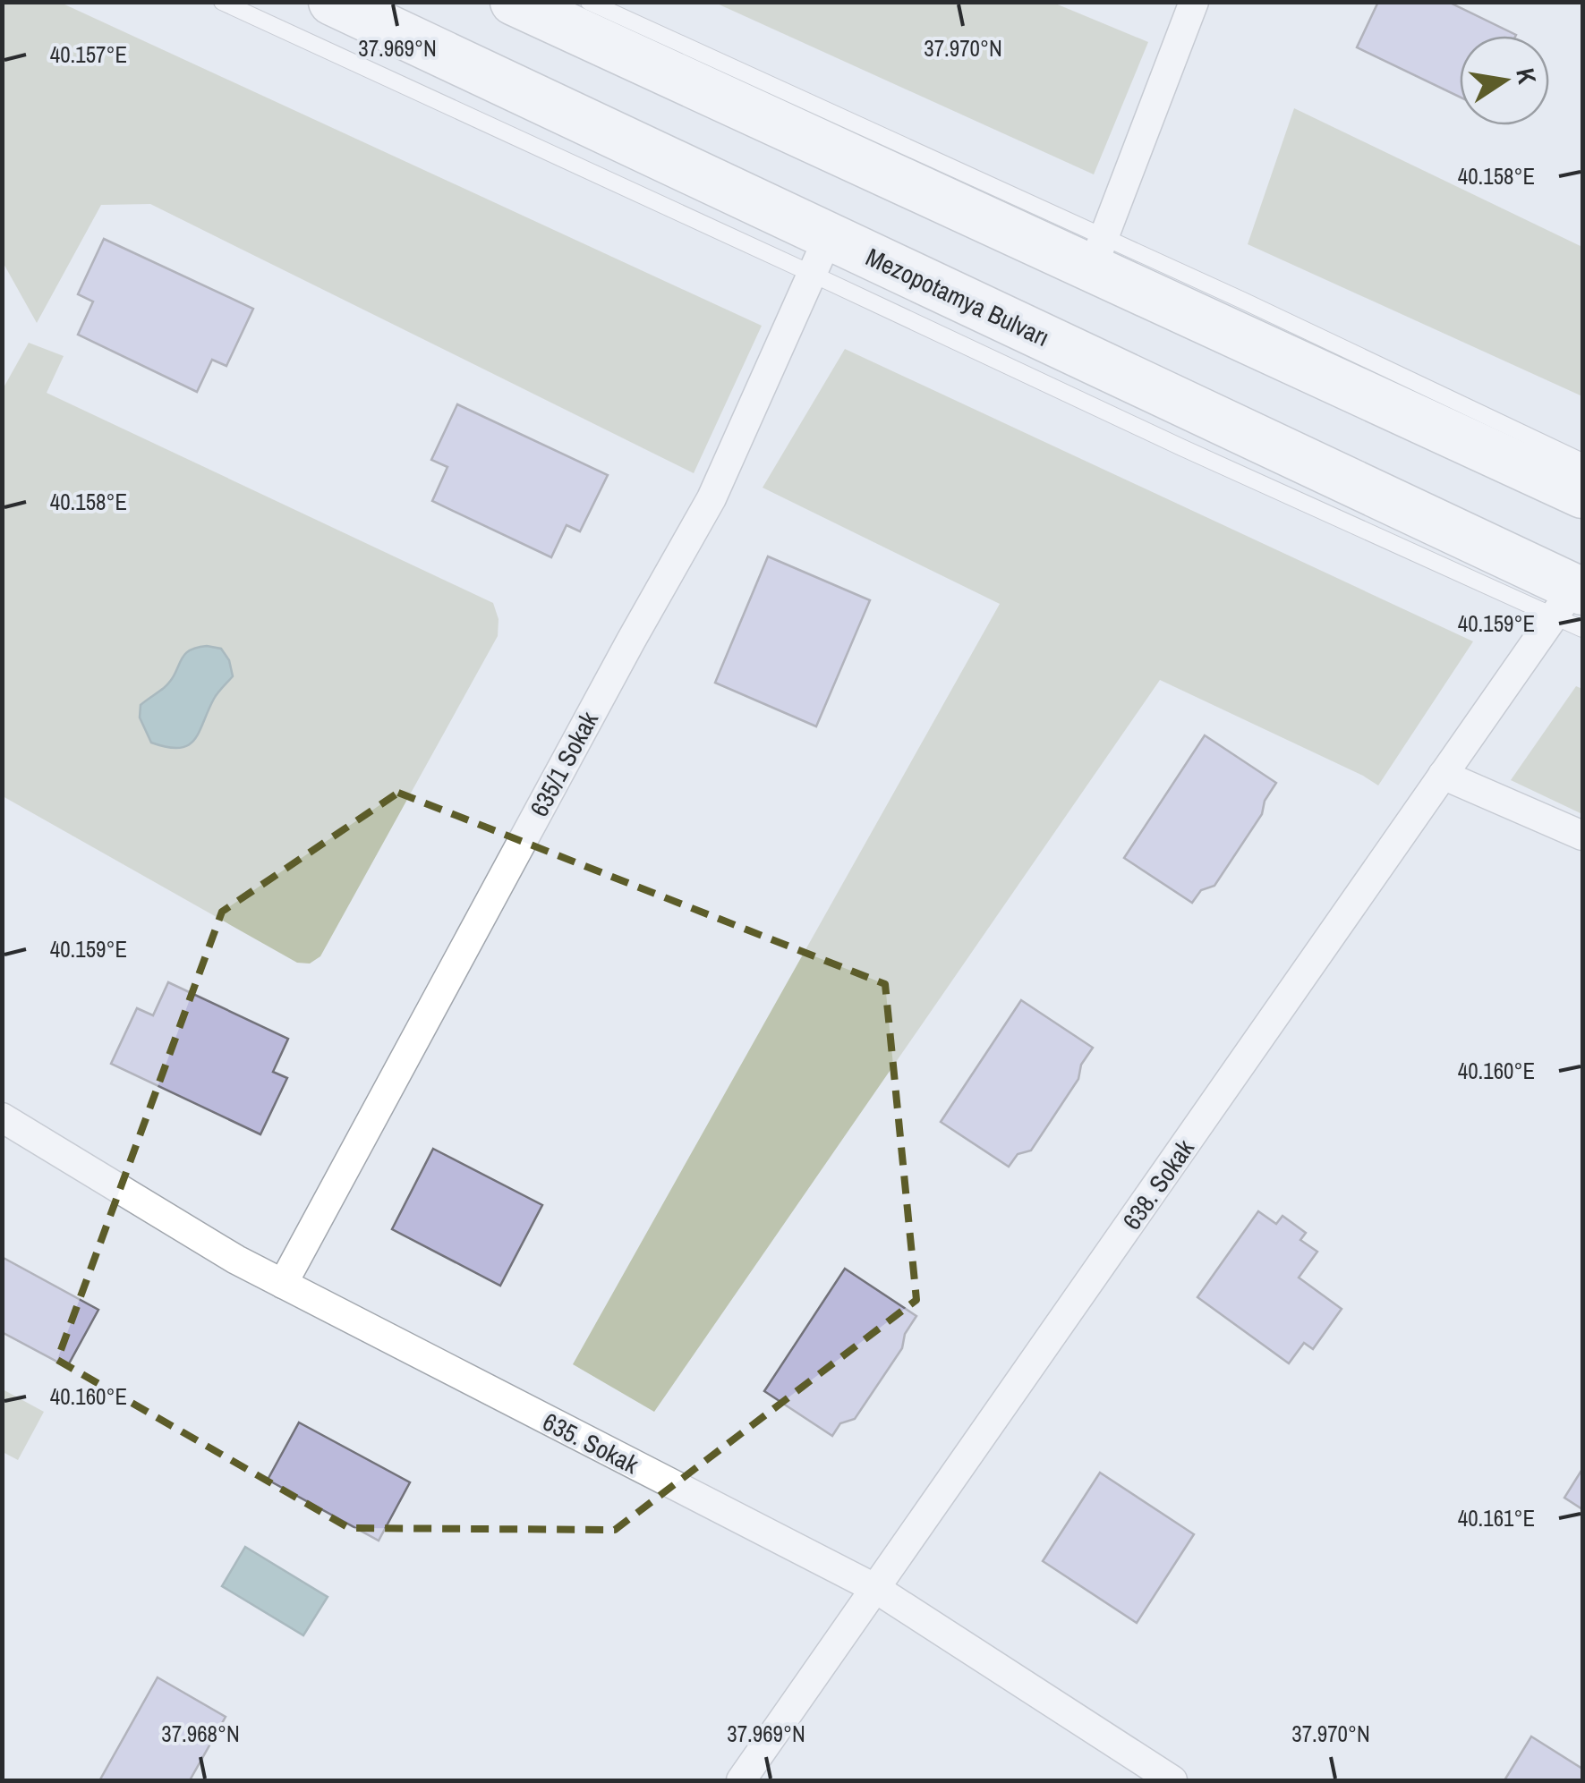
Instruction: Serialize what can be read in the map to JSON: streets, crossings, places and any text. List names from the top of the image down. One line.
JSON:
{"streets":{"main road":["Mezopotamya Bulvarı"],"street":["635/1 Sokak","638. Sokak","635. Sokak"]},"crossings":[["Mezopotamya Bulvarı","635/1 Sokak"],["Mezopotamya Bulvarı","638. Sokak"],["635/1 Sokak","635. Sokak"],["638. Sokak","635. Sokak"]],"north":"right","coordinates":["37.969°N","37.970°N","40.157°E","40.158°E","40.159°E","40.160°E","40.161°E","37.968°N"]}
